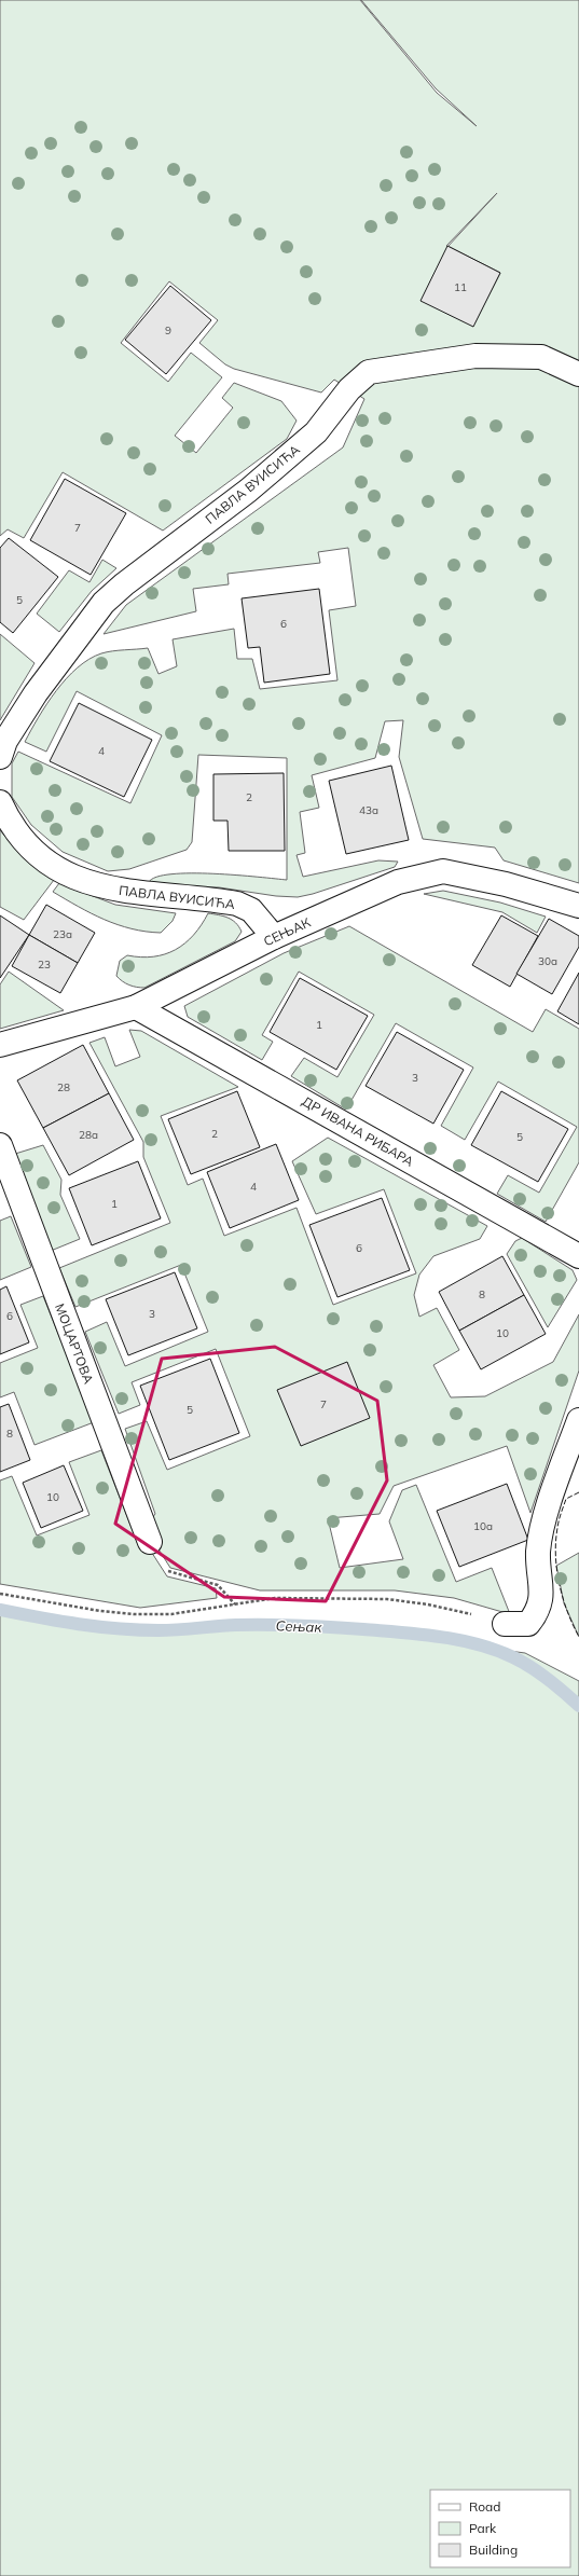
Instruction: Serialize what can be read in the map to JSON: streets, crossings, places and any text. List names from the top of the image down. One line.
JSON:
{"streets":{"street":["ПАВЛА ВУИСИЋА","СЕЊАК","ДР ИВАНА РИБАРА","МОЦАРТОВА"]},"crossings":[["ПАВЛА ВУИСИЋА","СЕЊАК"],["СЕЊАК","ДР ИВАНА РИБАРА"]],"water":["Сењак"],"house_numbers":["11","9","7","5","6","4","2","43a","23a","30a","23","1","3","28","2","28a","5","4","1","6","8","3","6","10","7","5","8","10","10a"],"legend":["Road","Park","Building"]}
